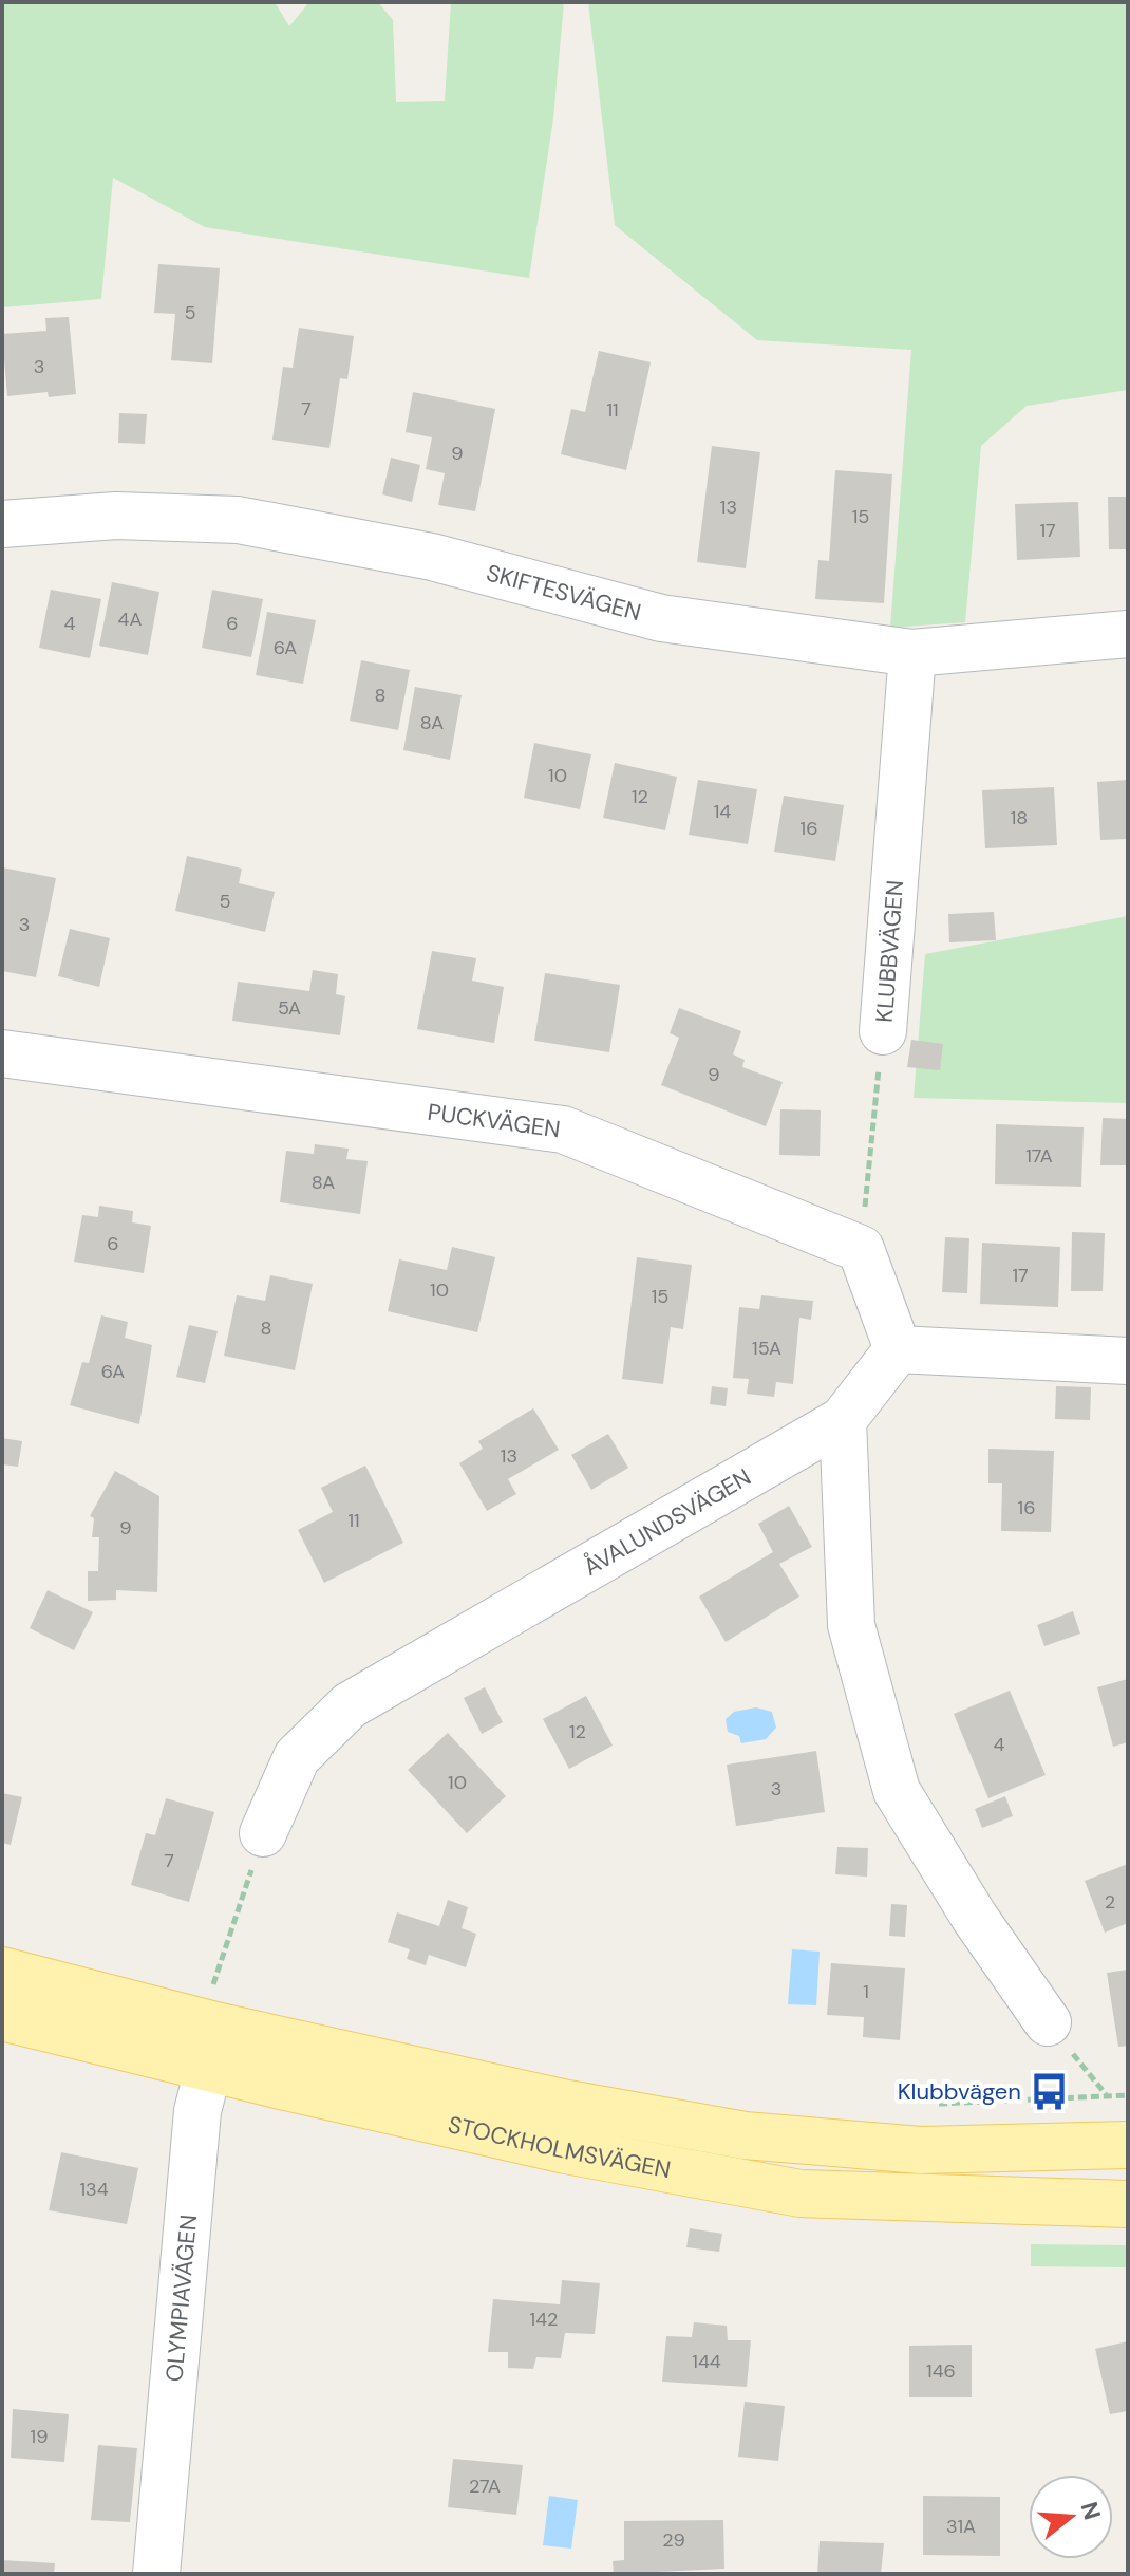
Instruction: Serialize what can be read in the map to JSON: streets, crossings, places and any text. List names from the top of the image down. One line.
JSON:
{"streets":{"main road":["STOCKHOLMSVÄGEN"],"street":["SKIFTESVÄGEN","KLUBBVÄGEN","PUCKVÄGEN","ÅVALUNDSVÄGEN","OLYMPIAVÄGEN"]},"crossings":[["SKIFTESVÄGEN","KLUBBVÄGEN"],["KLUBBVÄGEN","PUCKVÄGEN"],["STOCKHOLMSVÄGEN","OLYMPIAVÄGEN"]],"places":{"bus stop":["Klubbvägen"]},"house_numbers":["5","3","7","11","9","13","15","17","4A","4","6","6A","8","8A","10","12","14","18","16","5","3","5A","9","17A","8A","6","17","10","15","8","15A","6A","13","16","11","9","12","4","10","3","7","2","1","134","142","144","146","19","27A","31A","29"],"north":"right"}
